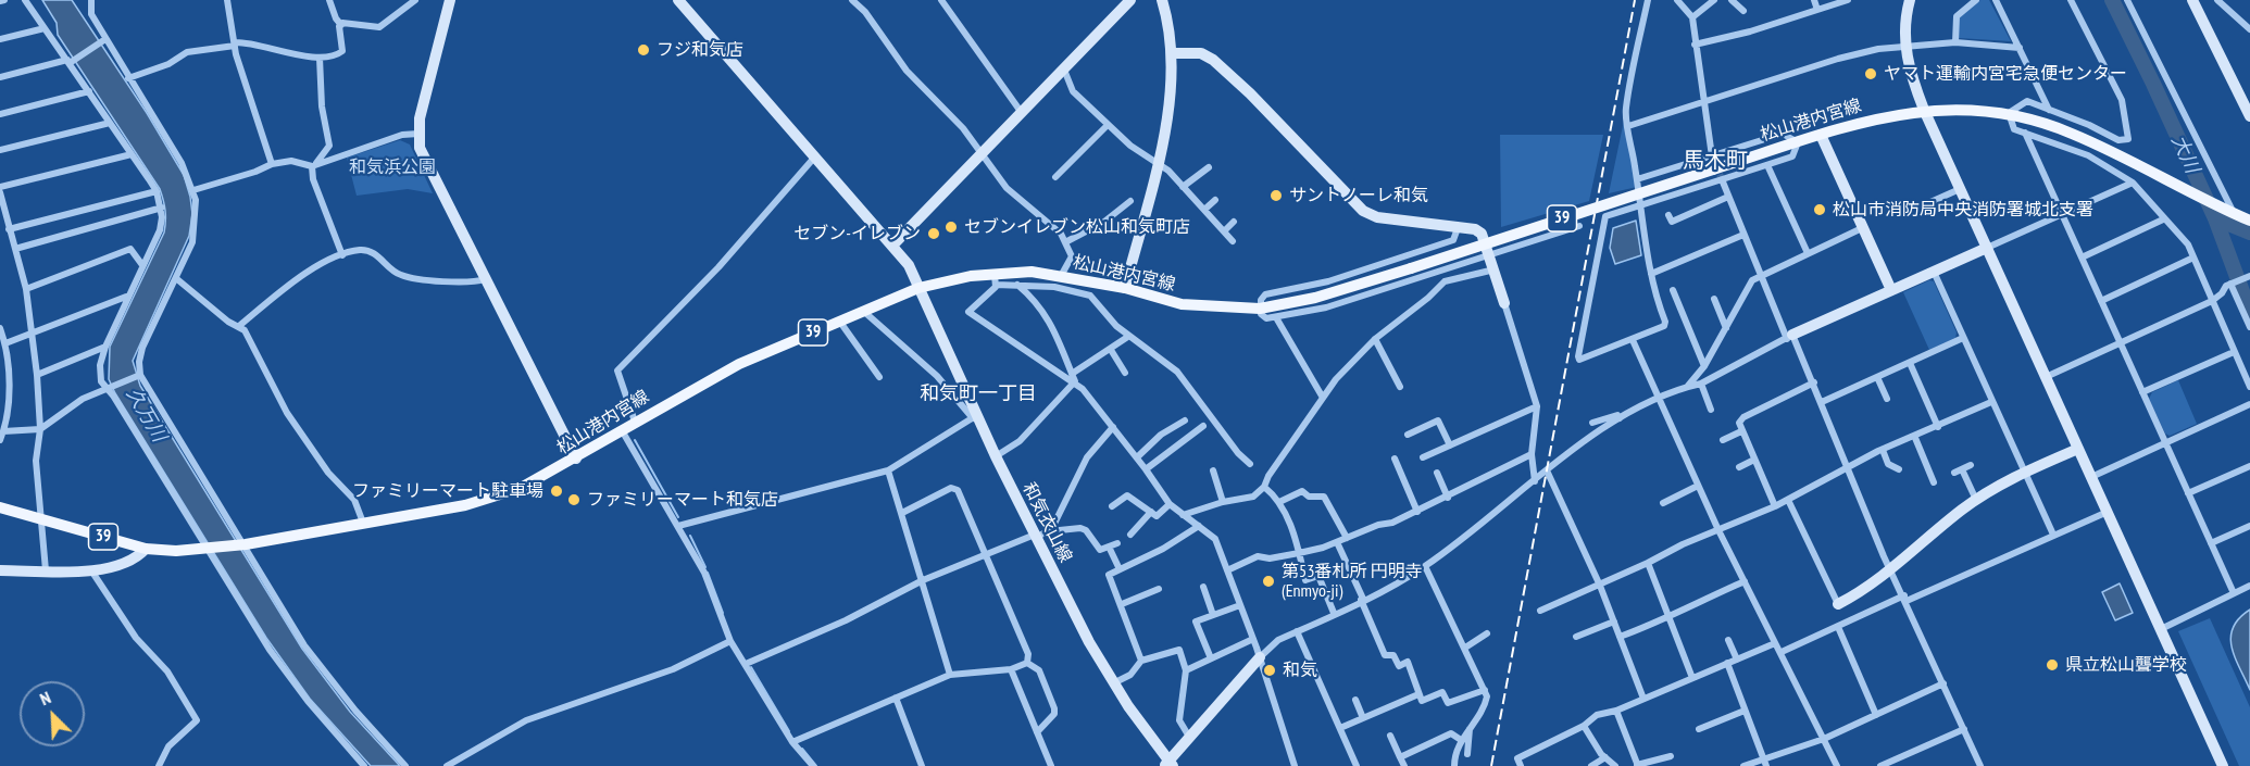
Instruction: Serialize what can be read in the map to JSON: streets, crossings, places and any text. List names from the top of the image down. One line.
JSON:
{"streets":{"main road":["松山港内宮線","39"],"street":["和気衣山線"]},"crossings":[["松山港内宮線","和気衣山線"]],"districts":["馬木町","和気町一丁目"],"water":["大川","久万川"],"parks":["和気浜公園"],"places":["フジ和気店","ヤマト運輸内宮宅急便センター","サントノーレ和気","松山市消防局中央消防署城北支署","セブンイレブン松山和気町店","セブン-イレブン","ファミリーマート駐車場","ファミリーマート和気店","第53番札所 円明寺 (Enmyo-ji)","県立松山聾学校","和気"],"north":"top left"}
